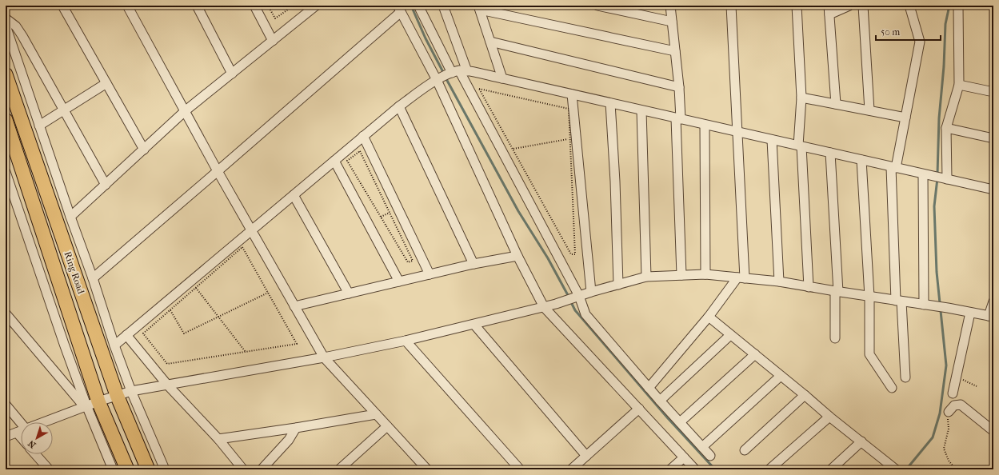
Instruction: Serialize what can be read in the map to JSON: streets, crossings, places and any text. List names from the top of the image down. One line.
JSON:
{"streets":{"highway":["Ring Road"]},"scale_bar":"50 m","north":"bottom left"}
